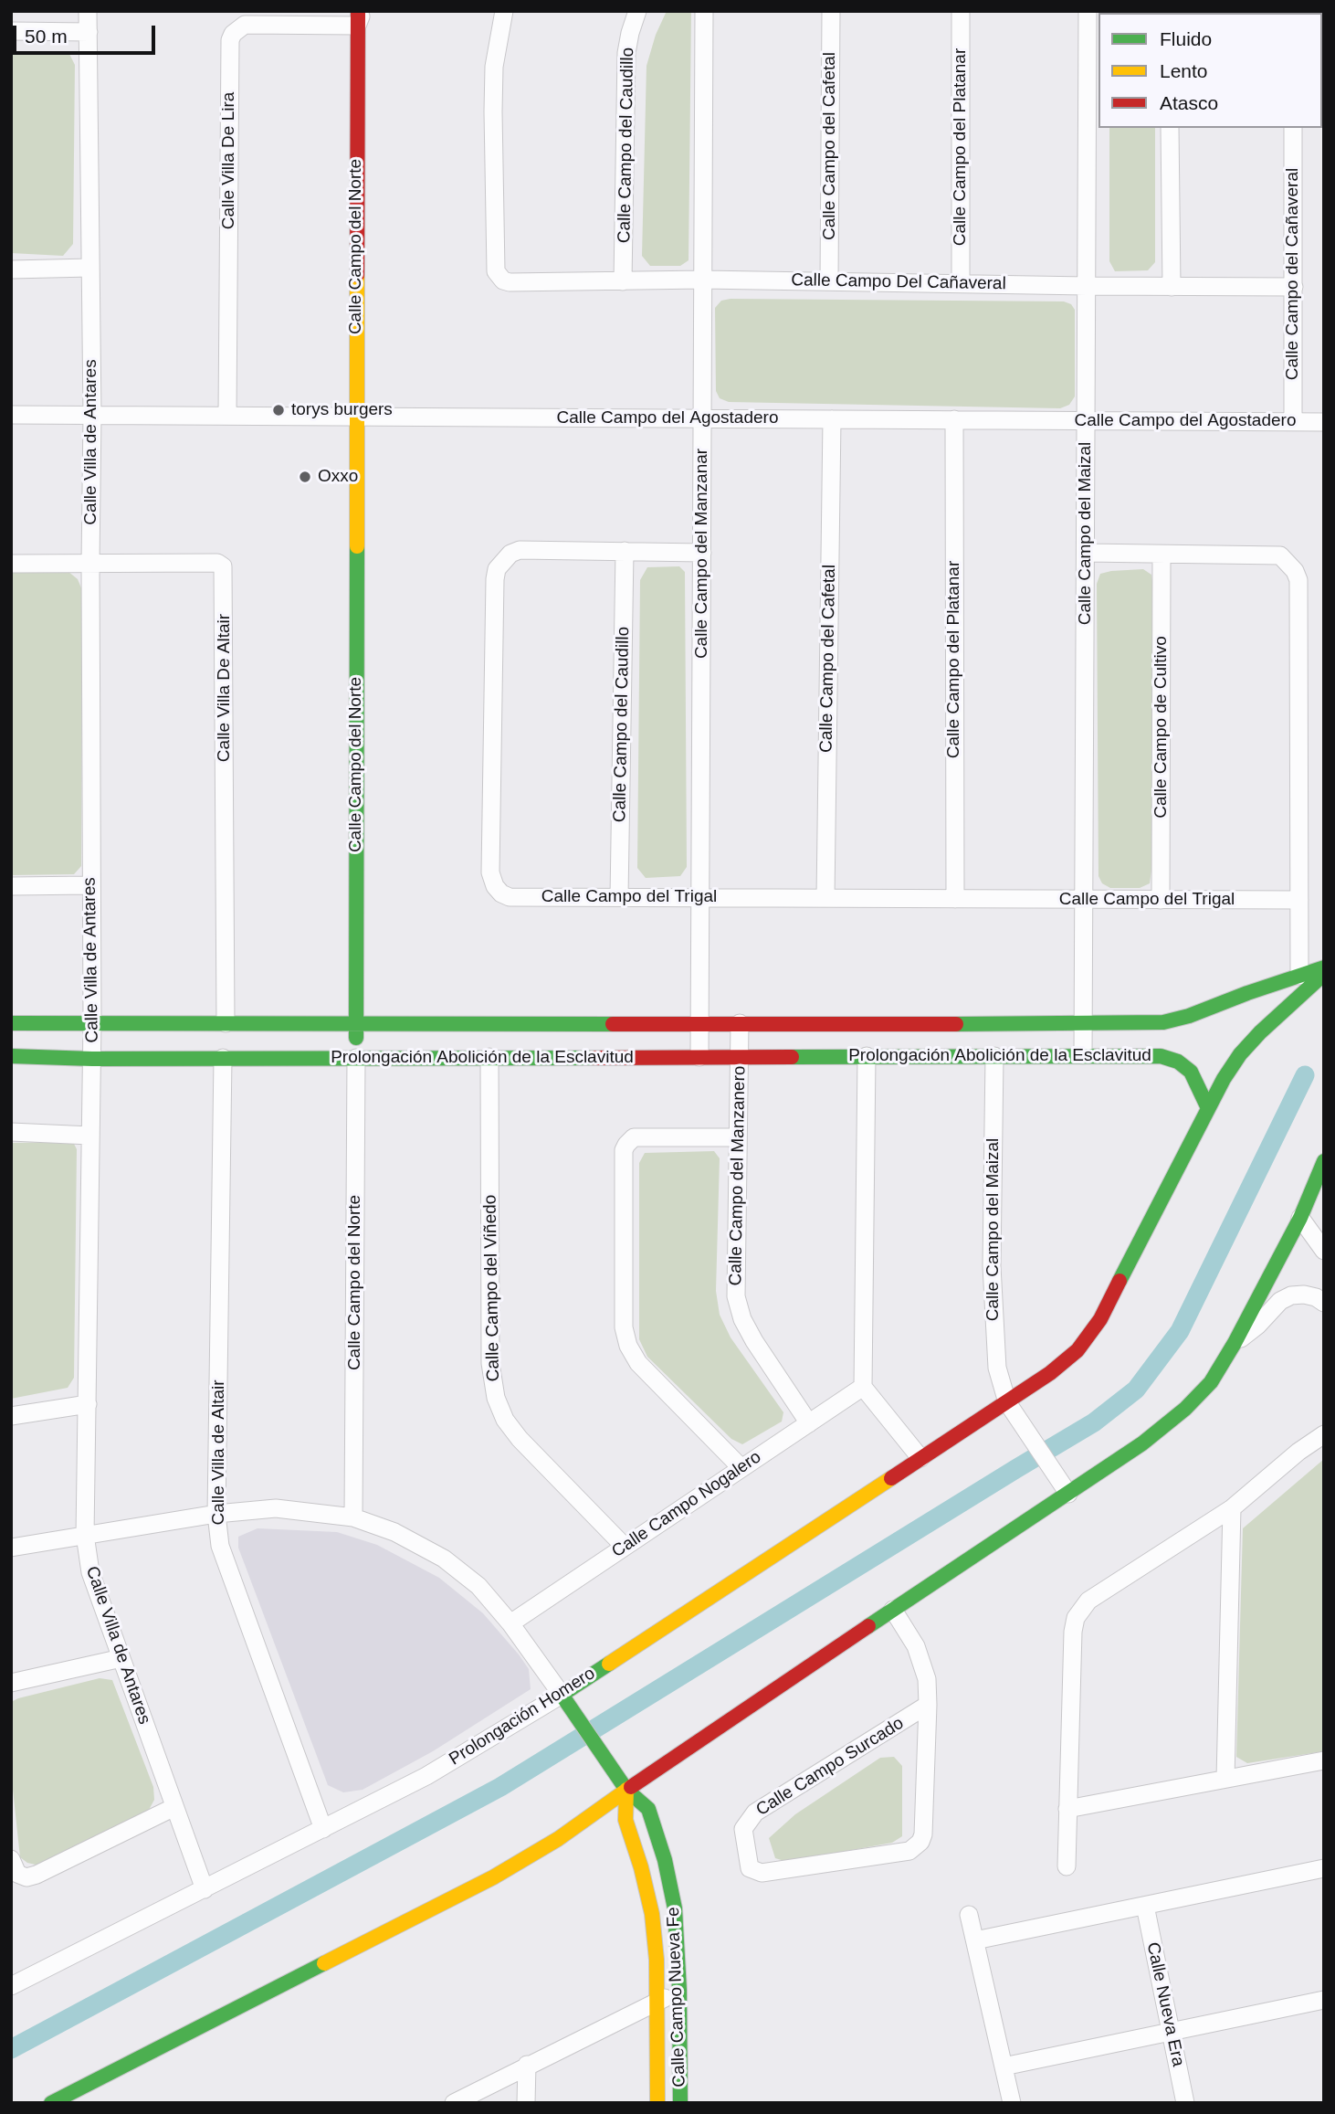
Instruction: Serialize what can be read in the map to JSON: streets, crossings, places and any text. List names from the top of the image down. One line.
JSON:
{"streets":{"main road":["Calle Campo del Norte","Prolongación Abolición de la Esclavitud","Prolongación Homero","Calle Campo Nueva Fe"],"street":["Calle Campo del Caudillo","Calle Campo del Cafetal","Calle Campo del Platanar","Calle Villa De Lira","Calle Campo del Cañaveral","Calle Campo Del Cañaveral","Calle Campo del Agostadero","Calle Villa de Antares","Calle Campo del Maizal","Calle Campo del Manzanar","Calle Villa De Altair","Calle Campo de Cultivo","Calle Campo del Trigal","Calle Campo del Manzanero","Calle Campo del Viñedo","Calle Villa de Altair","Calle Campo Nogalero","Calle Campo Surcado","Calle Nueva Era"]},"crossings":[["Calle Campo del Caudillo","Calle Campo Del Cañaveral"],["Calle Campo del Caudillo","Calle Campo del Trigal"],["Calle Campo del Cafetal","Calle Campo Del Cañaveral"],["Calle Campo del Cafetal","Calle Campo del Agostadero"],["Calle Campo del Cafetal","Calle Campo del Trigal"],["Calle Campo del Platanar","Calle Campo Del Cañaveral"],["Calle Campo del Platanar","Calle Campo del Agostadero"],["Calle Campo del Platanar","Calle Campo del Trigal"],["Calle Villa De Lira","Calle Campo del Norte"],["Calle Villa De Lira","Calle Campo del Agostadero"],["Calle Campo del Norte","Calle Campo del Agostadero"],["Calle Campo del Norte","Prolongación Abolición de la Esclavitud"],["Calle Campo del Norte","Calle Campo Nueva Fe"],["Calle Campo del Cañaveral","Calle Campo Del Cañaveral"],["Calle Campo del Cañaveral","Calle Campo del Agostadero"],["Calle Campo Del Cañaveral","Calle Campo del Maizal"],["Calle Campo Del Cañaveral","Calle Campo del Manzanar"],["Calle Campo del Agostadero","Calle Villa de Antares"],["Calle Campo del Agostadero","Calle Campo del Maizal"],["Calle Campo del Agostadero","Calle Campo del Manzanar"],["Calle Villa de Antares","Calle Villa De Altair"],["Calle Villa de Antares","Prolongación Abolición de la Esclavitud"],["Calle Villa de Antares","Prolongación Homero"],["Calle Villa de Antares","Calle Campo Nueva Fe"],["Calle Campo del Maizal","Calle Campo del Trigal"],["Calle Campo del Maizal","Prolongación Abolición de la Esclavitud"],["Calle Campo del Maizal","Prolongación Homero"],["Calle Campo del Manzanar","Calle Campo del Trigal"],["Calle Campo del Manzanar","Prolongación Abolición de la Esclavitud"],["Calle Villa De Altair","Prolongación Abolición de la Esclavitud"],["Calle Campo de Cultivo","Calle Campo del Trigal"],["Prolongación Abolición de la Esclavitud","Calle Campo del Manzanero"],["Prolongación Abolición de la Esclavitud","Calle Campo del Viñedo"],["Prolongación Abolición de la Esclavitud","Calle Villa de Altair"],["Calle Campo del Manzanero","Calle Campo Nogalero"],["Calle Campo del Viñedo","Calle Campo Nogalero"],["Calle Villa de Altair","Prolongación Homero"],["Calle Villa de Altair","Calle Campo Nueva Fe"],["Calle Campo Nogalero","Calle Campo Nueva Fe"],["Prolongación Homero","Calle Campo Nueva Fe"]],"places":["torys burgers","Oxxo"],"legend":["Fluido","Lento","Atasco"],"scale_bar":"50 m"}
